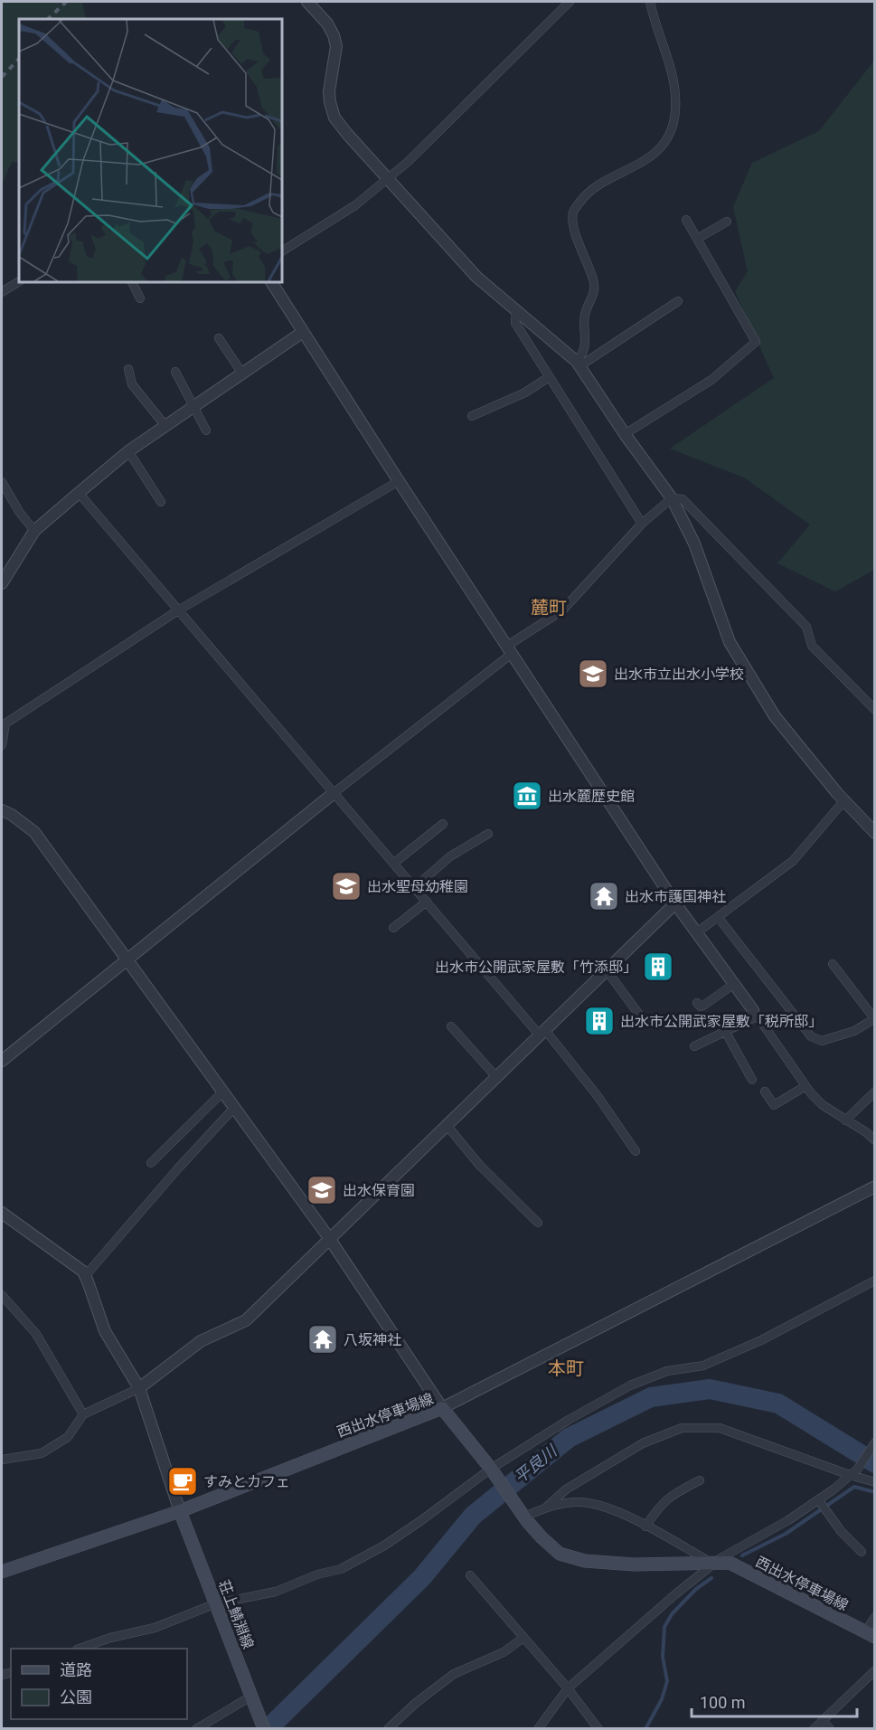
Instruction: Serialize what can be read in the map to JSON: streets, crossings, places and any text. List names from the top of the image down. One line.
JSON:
{"streets":{"main road":["西出水停車場線","荘上鯖淵線"]},"crossings":[["西出水停車場線","荘上鯖淵線"]],"districts":["麓町","本町"],"water":["平良川"],"places":{"school or university":["出水市立出水小学校","出水聖母幼稚園","出水保育園"],"museum":["出水麓歴史館"],"temple":["出水市護国神社","八坂神社"],"building":["出水市公開武家屋敷「竹添邸」","出水市公開武家屋敷「税所邸」"],"cafe":["すみとカフェ"]},"legend":["道路","公園"],"scale_bar":"100 m"}
